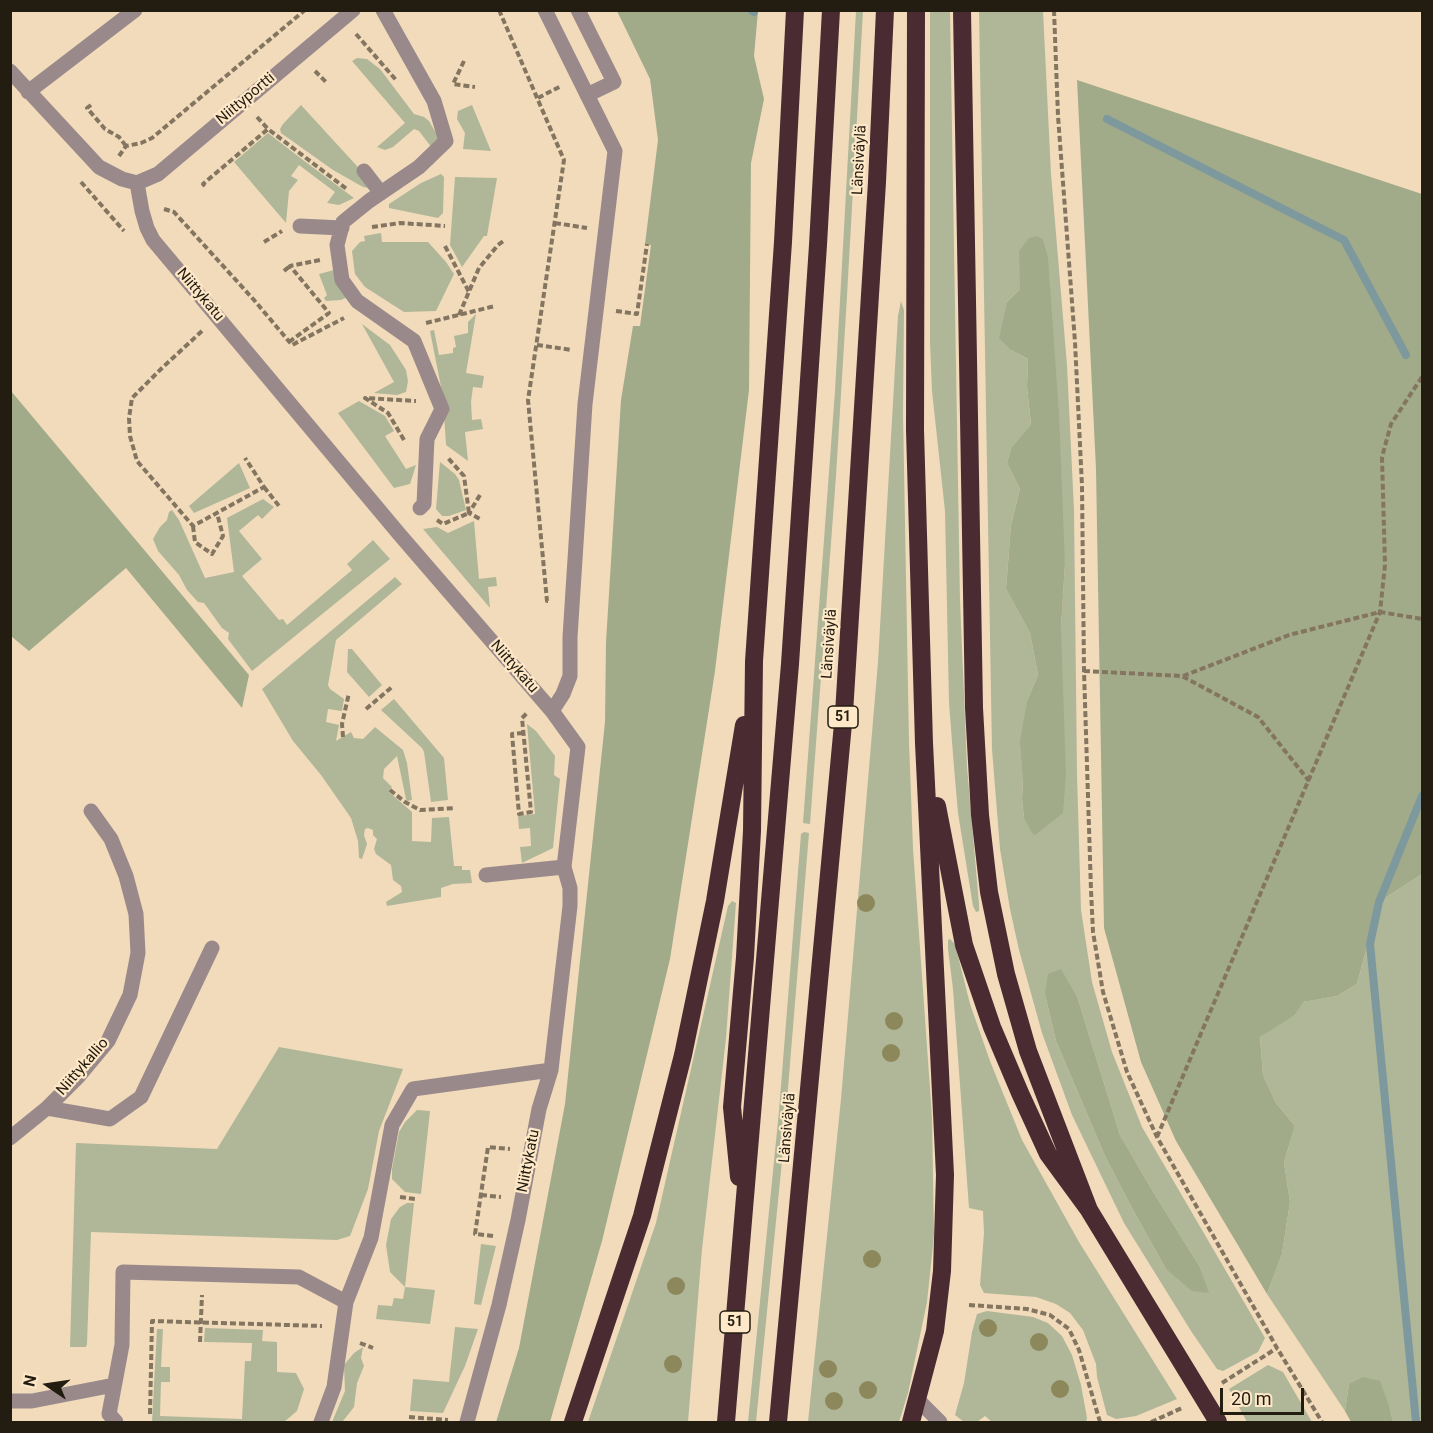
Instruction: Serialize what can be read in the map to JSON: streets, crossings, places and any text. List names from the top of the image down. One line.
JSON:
{"streets":{"highway":["Länsiväylä","51"],"street":["Niittyportti","Niittykatu","Niittykallio"]},"crossings":[["Niittyportti","Niittykatu"]],"scale_bar":"20 m","north":"left"}
